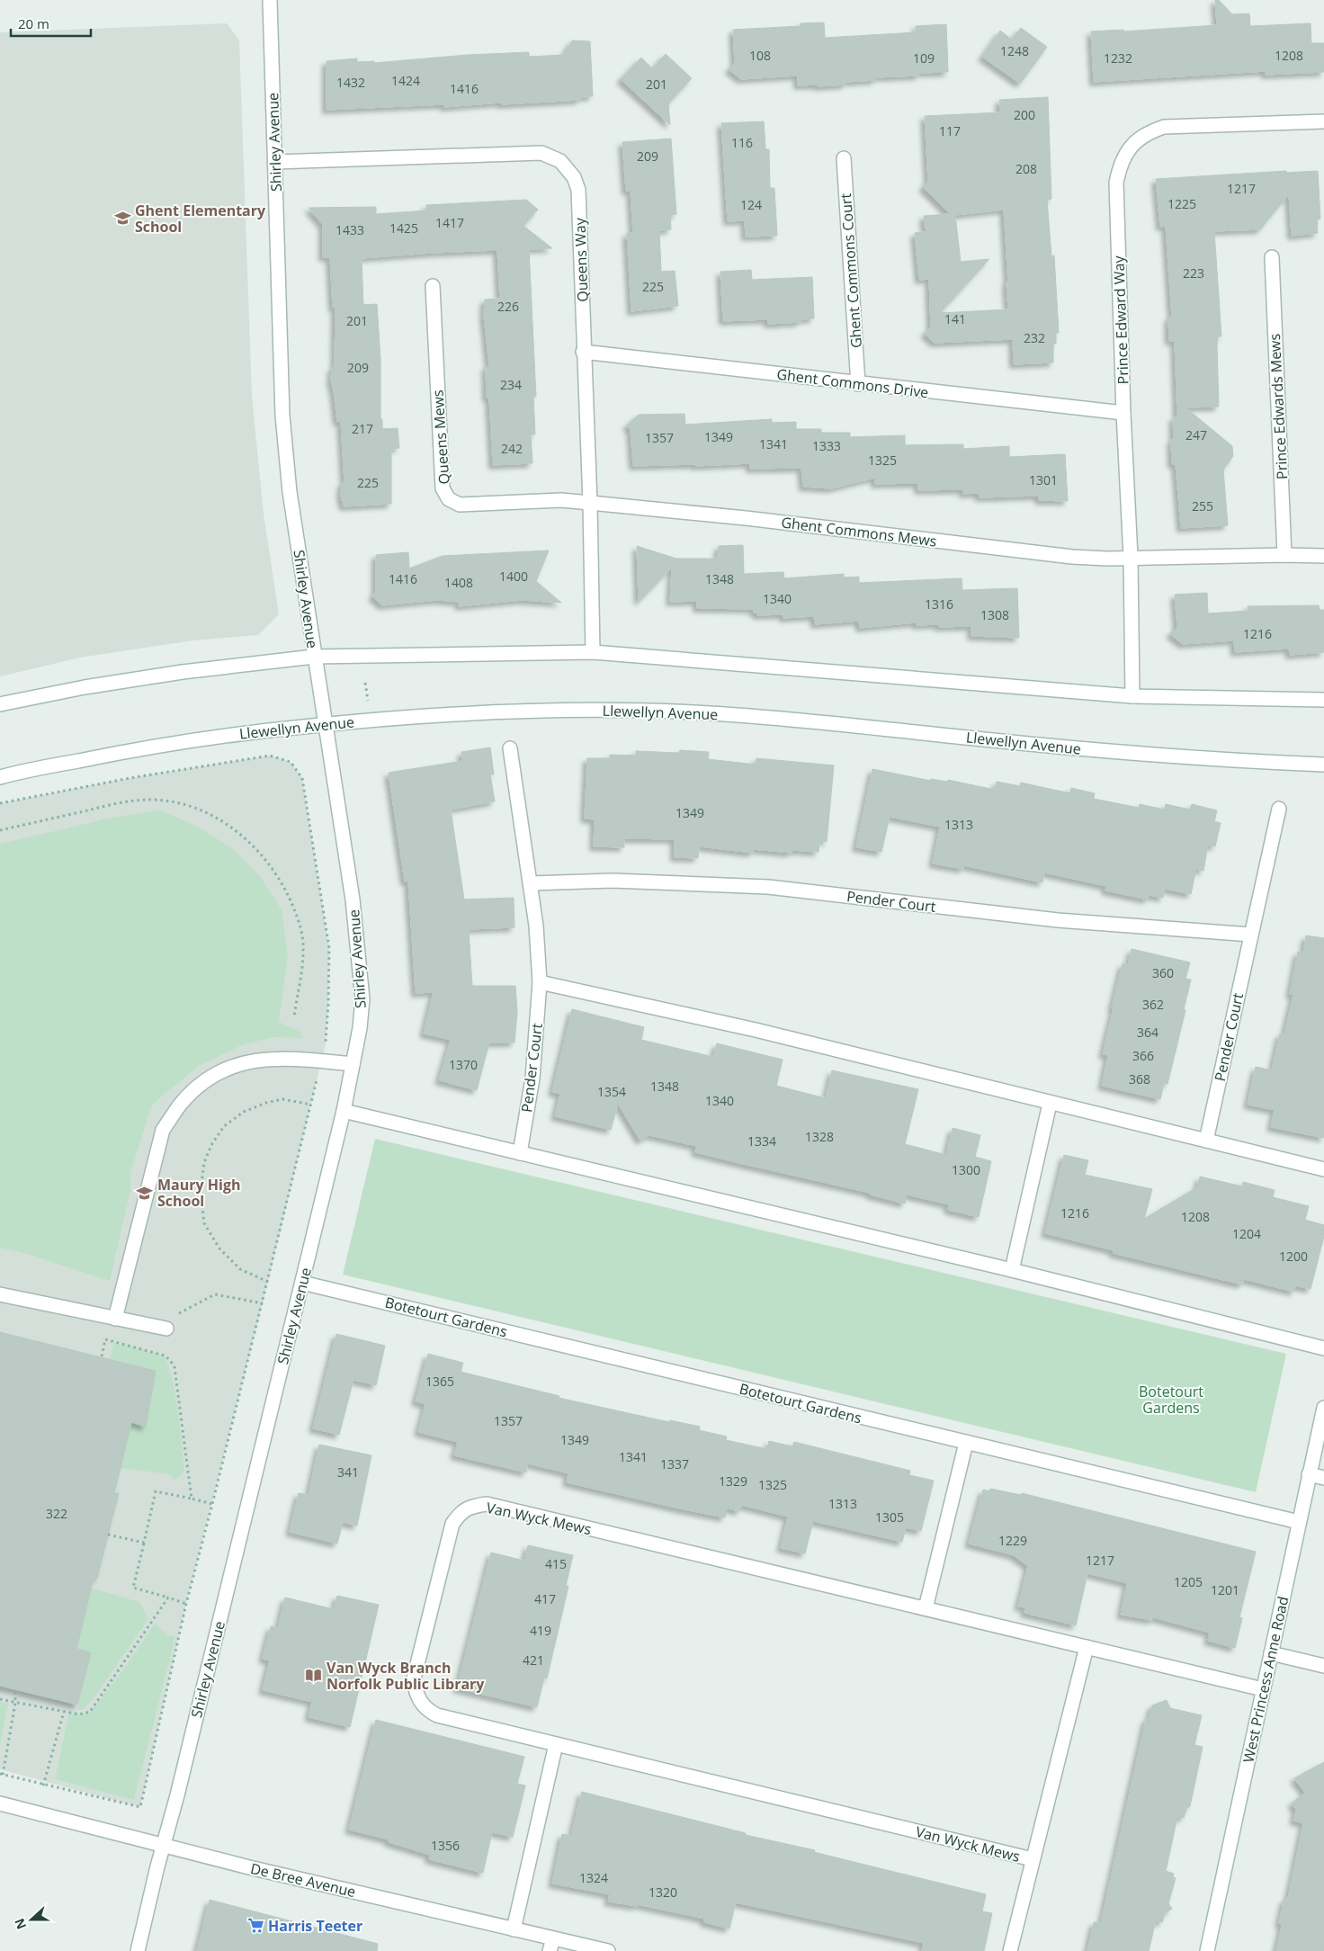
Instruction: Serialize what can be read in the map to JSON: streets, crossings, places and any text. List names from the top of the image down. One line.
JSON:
{"streets":{"street":["Shirley Avenue","Queens Way","Ghent Commons Court","Prince Edward Way","Ghent Commons Drive","Prince Edwards Mews","Queens Mews","Ghent Commons Mews","Llewellyn Avenue","Pender Court","Botetourt Gardens","Van Wyck Mews","West Princess Anne Road","De Bree Avenue"]},"crossings":[["Shirley Avenue","Queens Way"],["Shirley Avenue","Llewellyn Avenue"],["Shirley Avenue","Botetourt Gardens"],["Shirley Avenue","De Bree Avenue"],["Queens Way","Ghent Commons Drive"],["Queens Way","Ghent Commons Mews"],["Ghent Commons Court","Ghent Commons Drive"],["Prince Edward Way","Ghent Commons Drive"],["Prince Edward Way","Ghent Commons Mews"],["Prince Edwards Mews","Ghent Commons Mews"],["Queens Mews","Ghent Commons Mews"],["Botetourt Gardens","West Princess Anne Road"]],"parks":["Botetourt Gardens"],"places":{"school or university":["Ghent Elementary School","Maury High School"],"library":["Van Wyck Branch Norfolk Public Library"],"supermarket":["Harris Teeter"]},"house_numbers":["1248","108","1208","109","1232","1424","1432","201","1416","200","117","116","209","208","1217","1225","124","1417","1425","1433","223","225","226","141","201","232","209","234","217","247","1349","1357","1341","1333","242","1325","1301","225","255","1400","1416","1348","1408","1340","1316","1308","1216","1349","1313","360","362","364","366","1370","368","1348","1354","1340","1328","1334","1300","1216","1208","1204","1200","1365","1357","1349","1341","1337","341","1329","1325","1313","322","1305","1229","1217","415","1205","1201","417","419","421","1356","1324","1320"],"scale_bar":"20 m","north":"left"}
